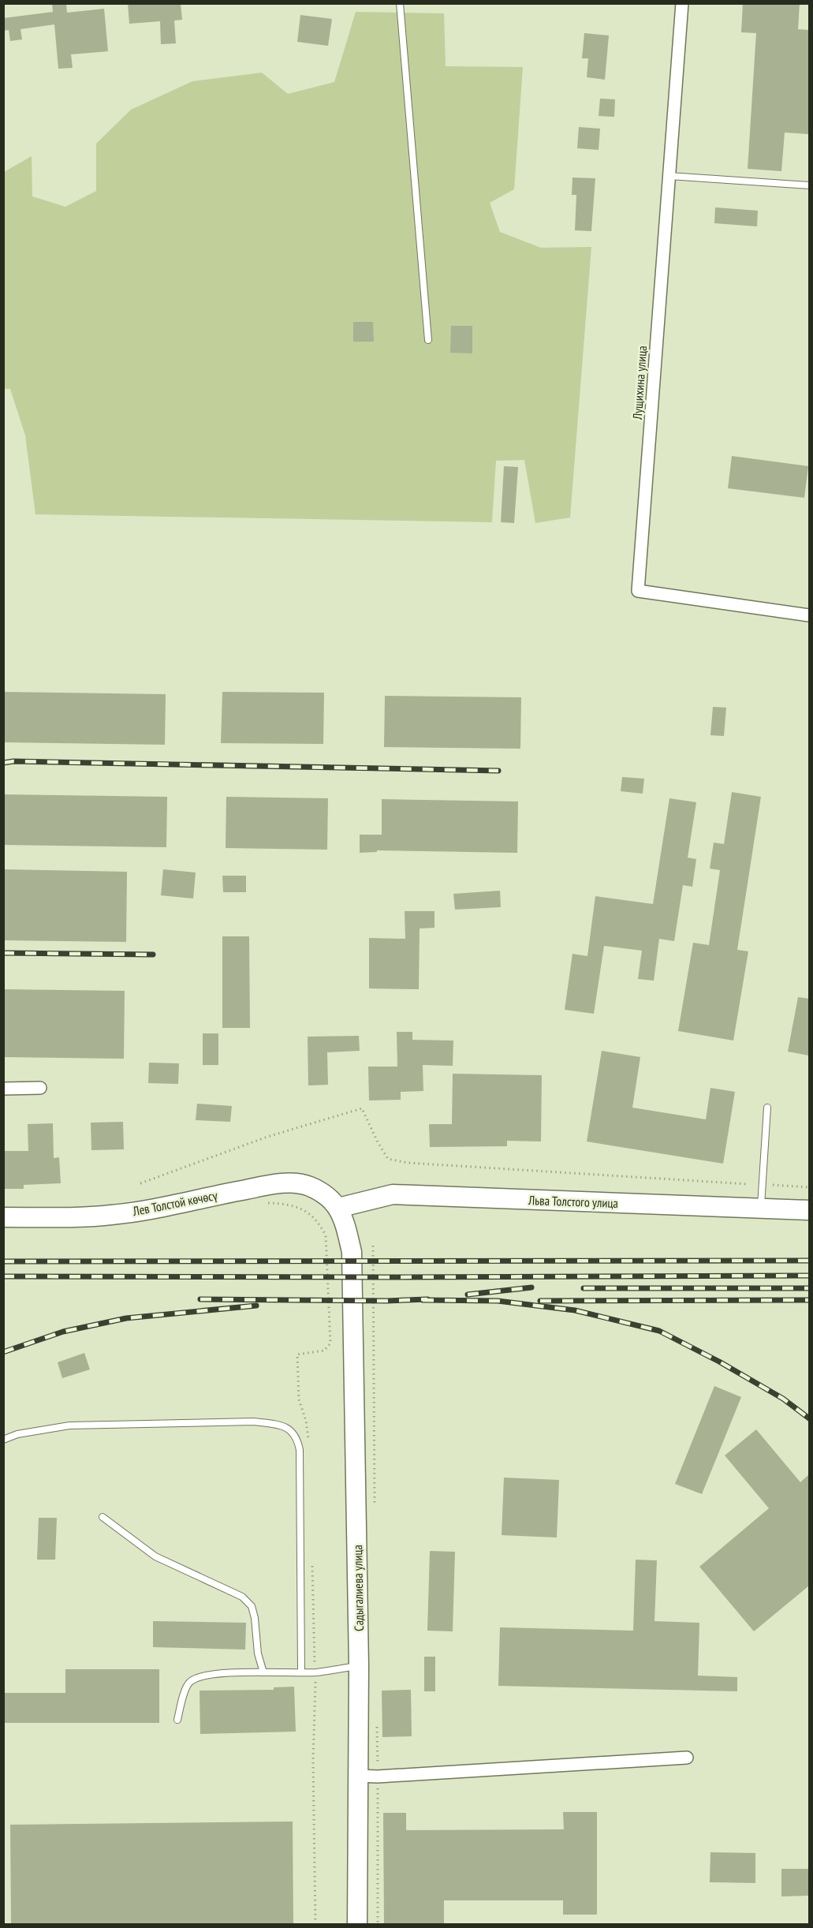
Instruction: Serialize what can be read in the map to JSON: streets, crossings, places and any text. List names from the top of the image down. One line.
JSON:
{"streets":{"main road":["Льва Толстого улица","Лев Толстой көчөсү","Садыгалиева улица"],"street":["Лущихина улица"]},"crossings":[["Льва Толстого улица","Лев Толстой көчөсү"],["Льва Толстого улица","Садыгалиева улица"],["Лев Толстой көчөсү","Садыгалиева улица"]]}
